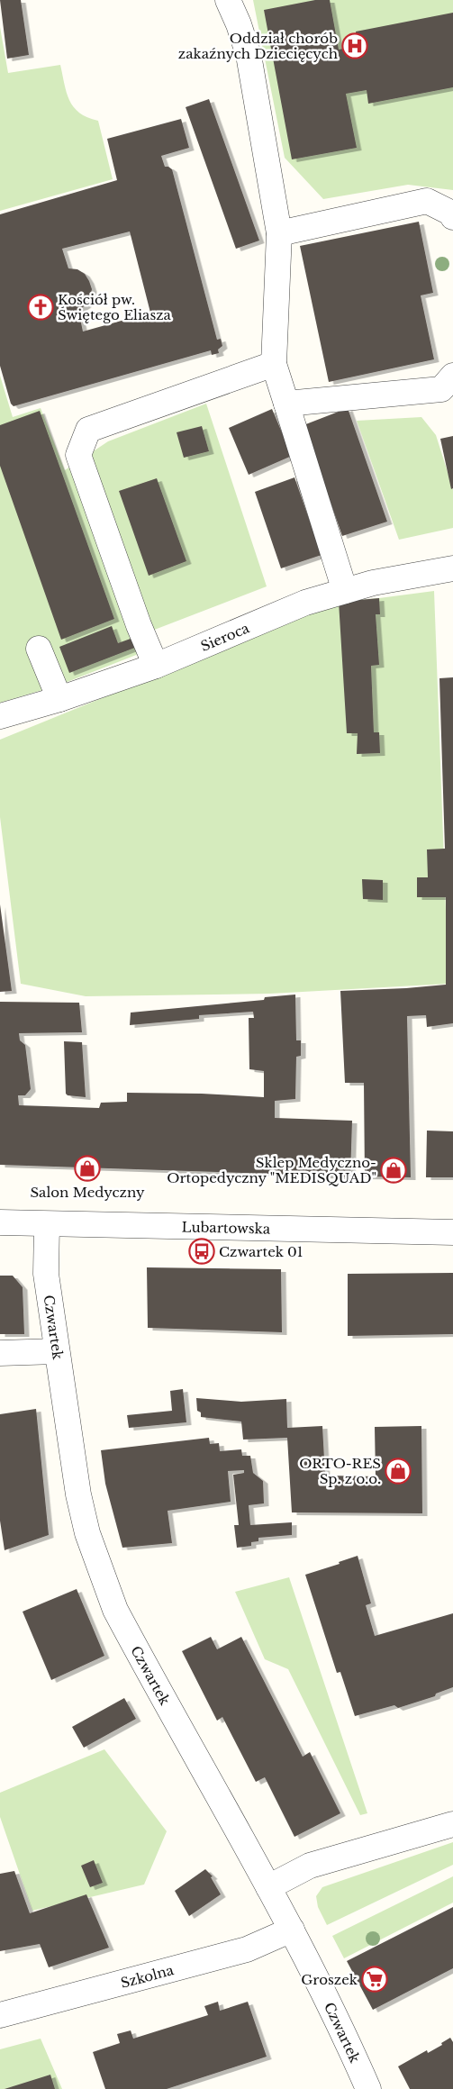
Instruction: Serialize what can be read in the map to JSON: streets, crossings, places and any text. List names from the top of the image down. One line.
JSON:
{"streets":{"street":["Sieroca","Lubartowska","Czwartek","Szkolna"]},"crossings":[["Lubartowska","Czwartek"],["Czwartek","Szkolna"]],"places":{"hospital":["Oddział chorób zakaźnych Dziecięcych"],"church":["Kościół pw. Świętego Eliasza"],"shop":["Salon Medyczny","Sklep Medyczno- Ortopedyczny \"MEDISQUAD\"","ORTO-RES Sp. z o.o."],"bus stop":["Czwartek 01"],"supermarket":["Groszek"]}}
